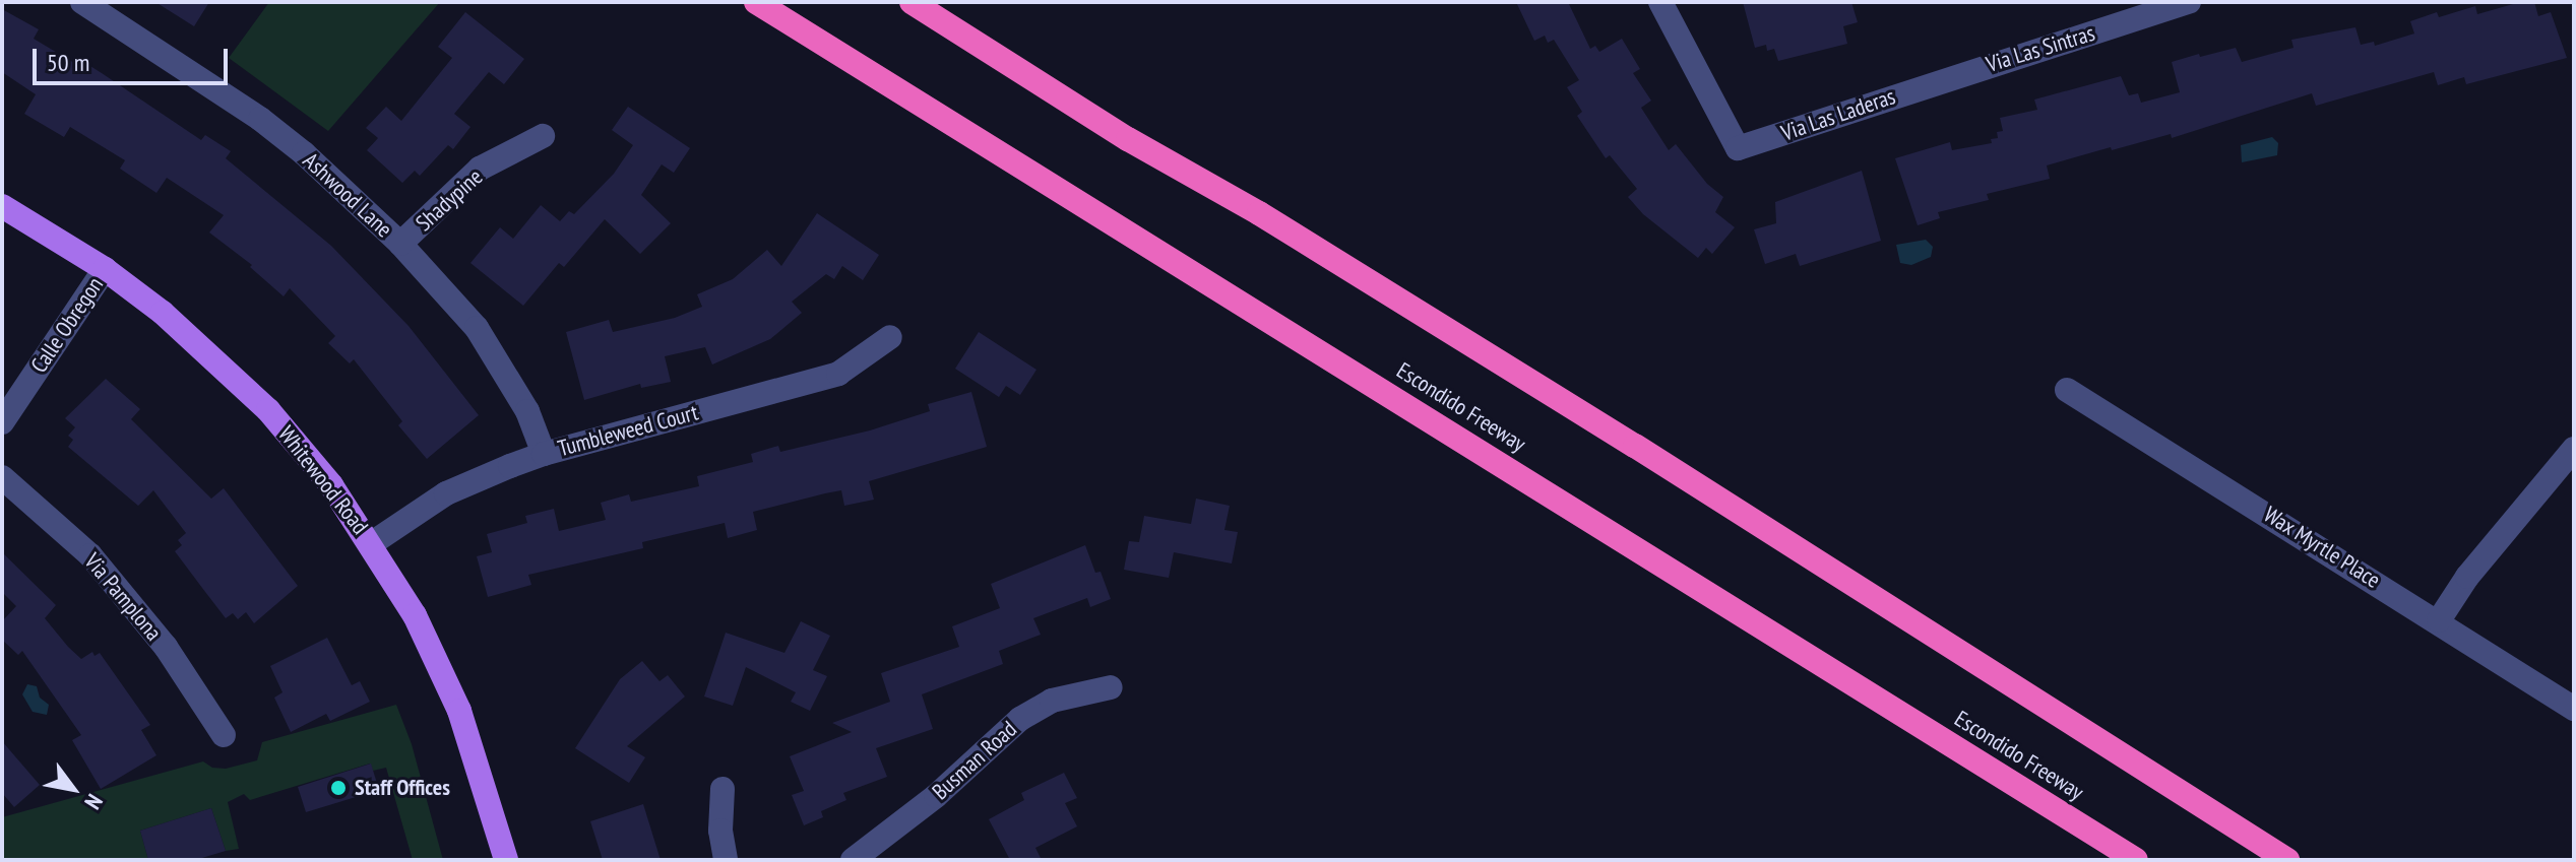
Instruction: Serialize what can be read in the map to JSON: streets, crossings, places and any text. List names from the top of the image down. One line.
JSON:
{"streets":{"highway":["Escondido Freeway"],"main road":["Whitewood Road"],"street":["Via Las Sintras","Via Las Laderas","Ashwood Lane","Shadypine","Calle Obregon","Tumbleweed Court","Wax Myrtle Place","Via Pamplona","Busman Road"]},"crossings":[["Via Las Sintras","Via Las Laderas"],["Ashwood Lane","Shadypine"],["Ashwood Lane","Tumbleweed Court"],["Calle Obregon","Whitewood Road"],["Tumbleweed Court","Whitewood Road"]],"places":["Staff Offices"],"scale_bar":"50 m","north":"bottom right"}
